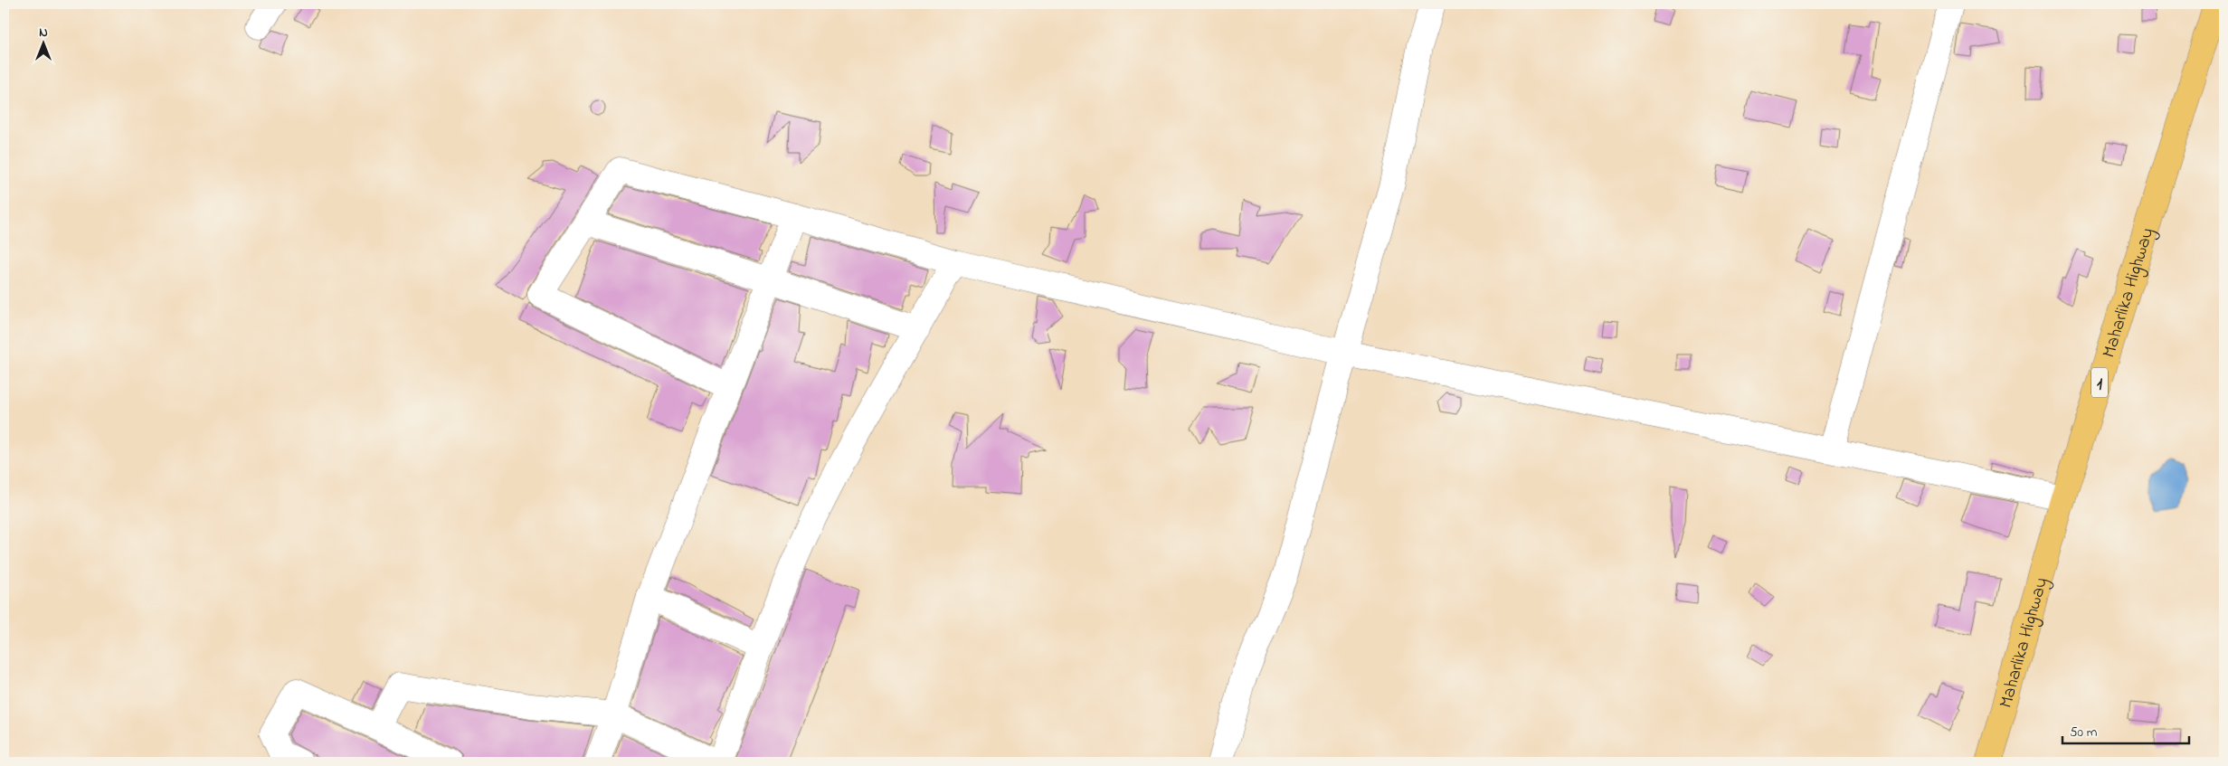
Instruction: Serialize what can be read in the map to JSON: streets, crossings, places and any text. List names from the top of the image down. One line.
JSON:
{"streets":{"highway":["Maharlika Highway","1"]},"scale_bar":"50 m","north":"top"}
